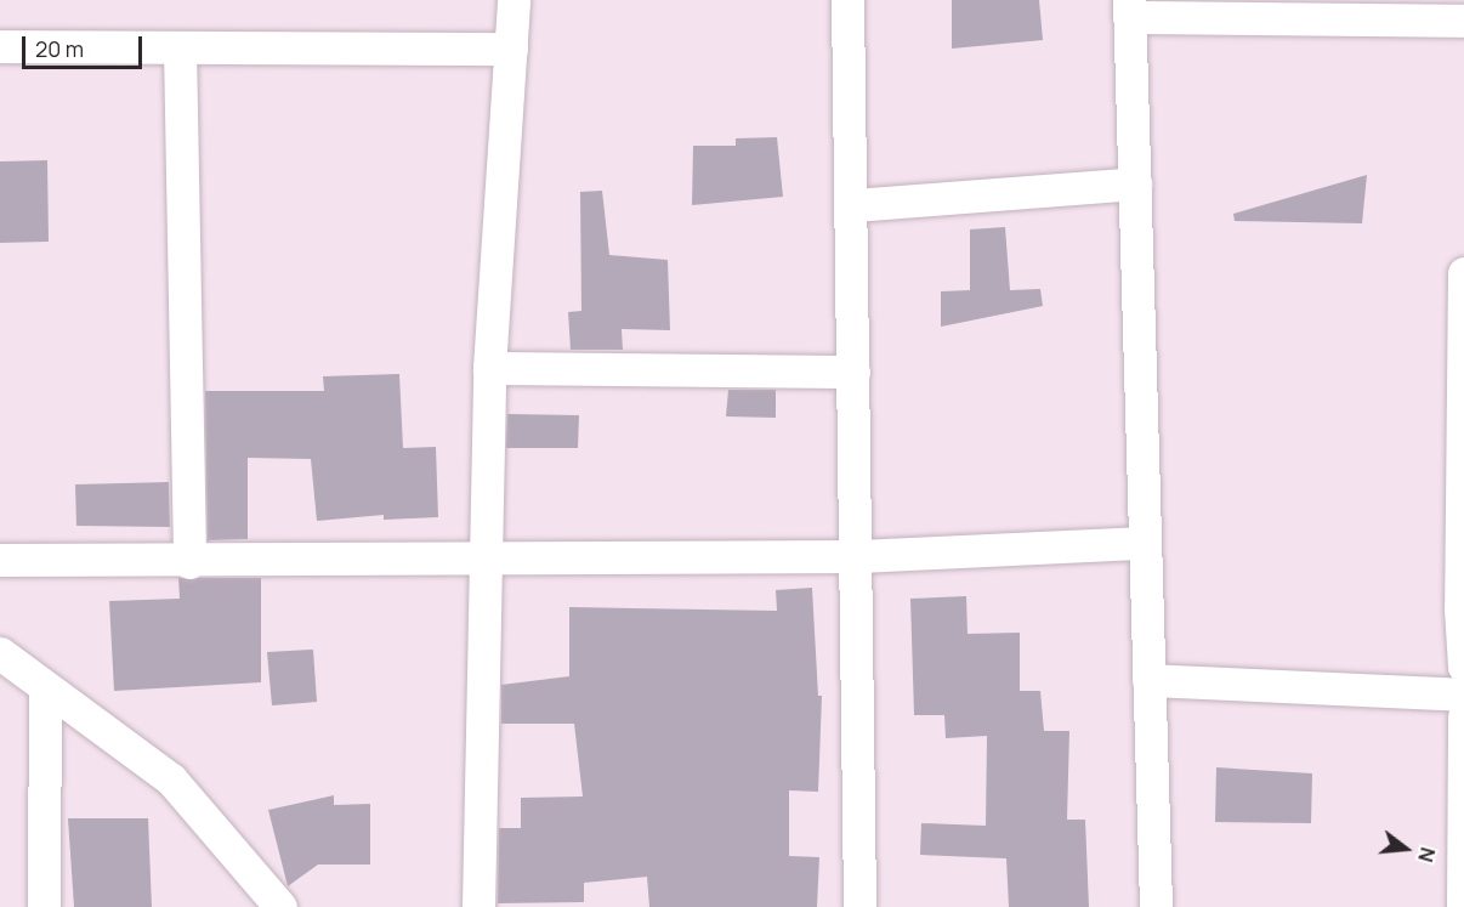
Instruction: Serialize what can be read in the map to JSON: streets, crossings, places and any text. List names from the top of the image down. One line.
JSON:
{"scale_bar":"20 m","north":"right"}
